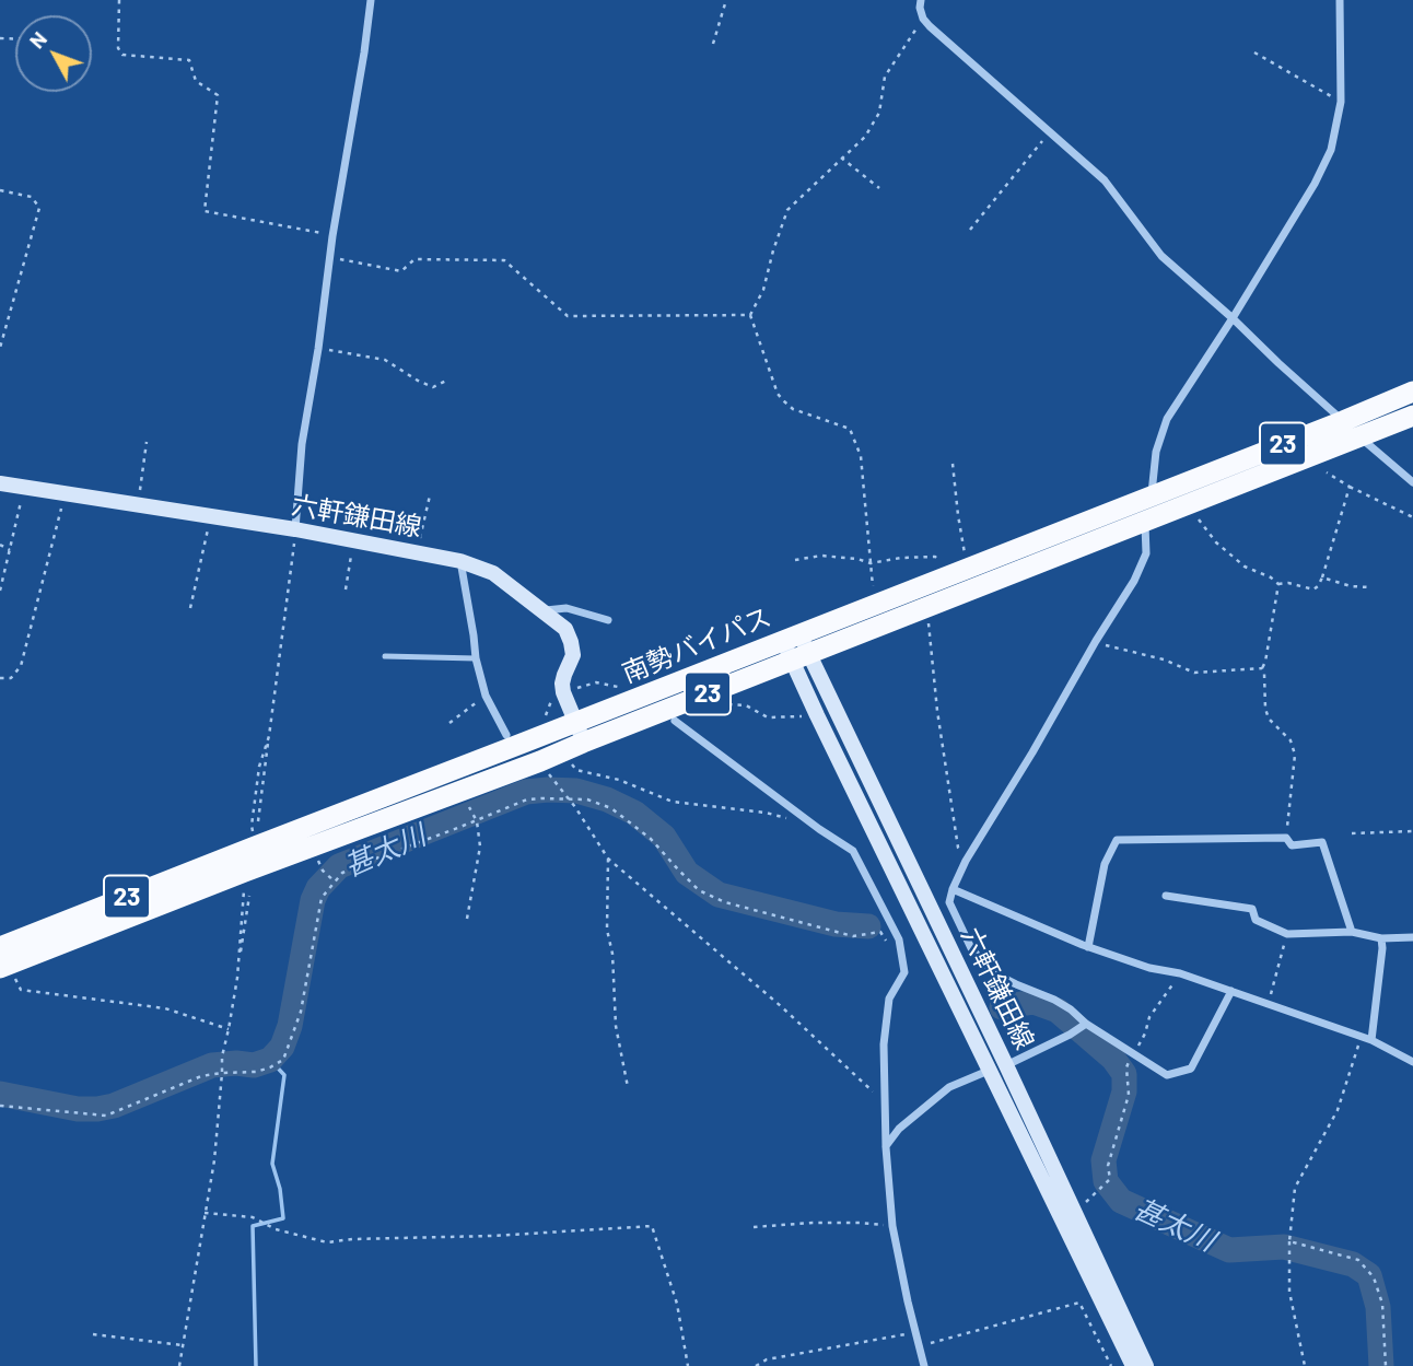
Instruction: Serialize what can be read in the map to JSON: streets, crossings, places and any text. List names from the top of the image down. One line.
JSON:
{"streets":{"highway":["23","南勢バイパス"],"main road":["六軒鎌田線"]},"crossings":[["六軒鎌田線","南勢バイパス"]],"water":["甚太川"],"north":"top left"}
